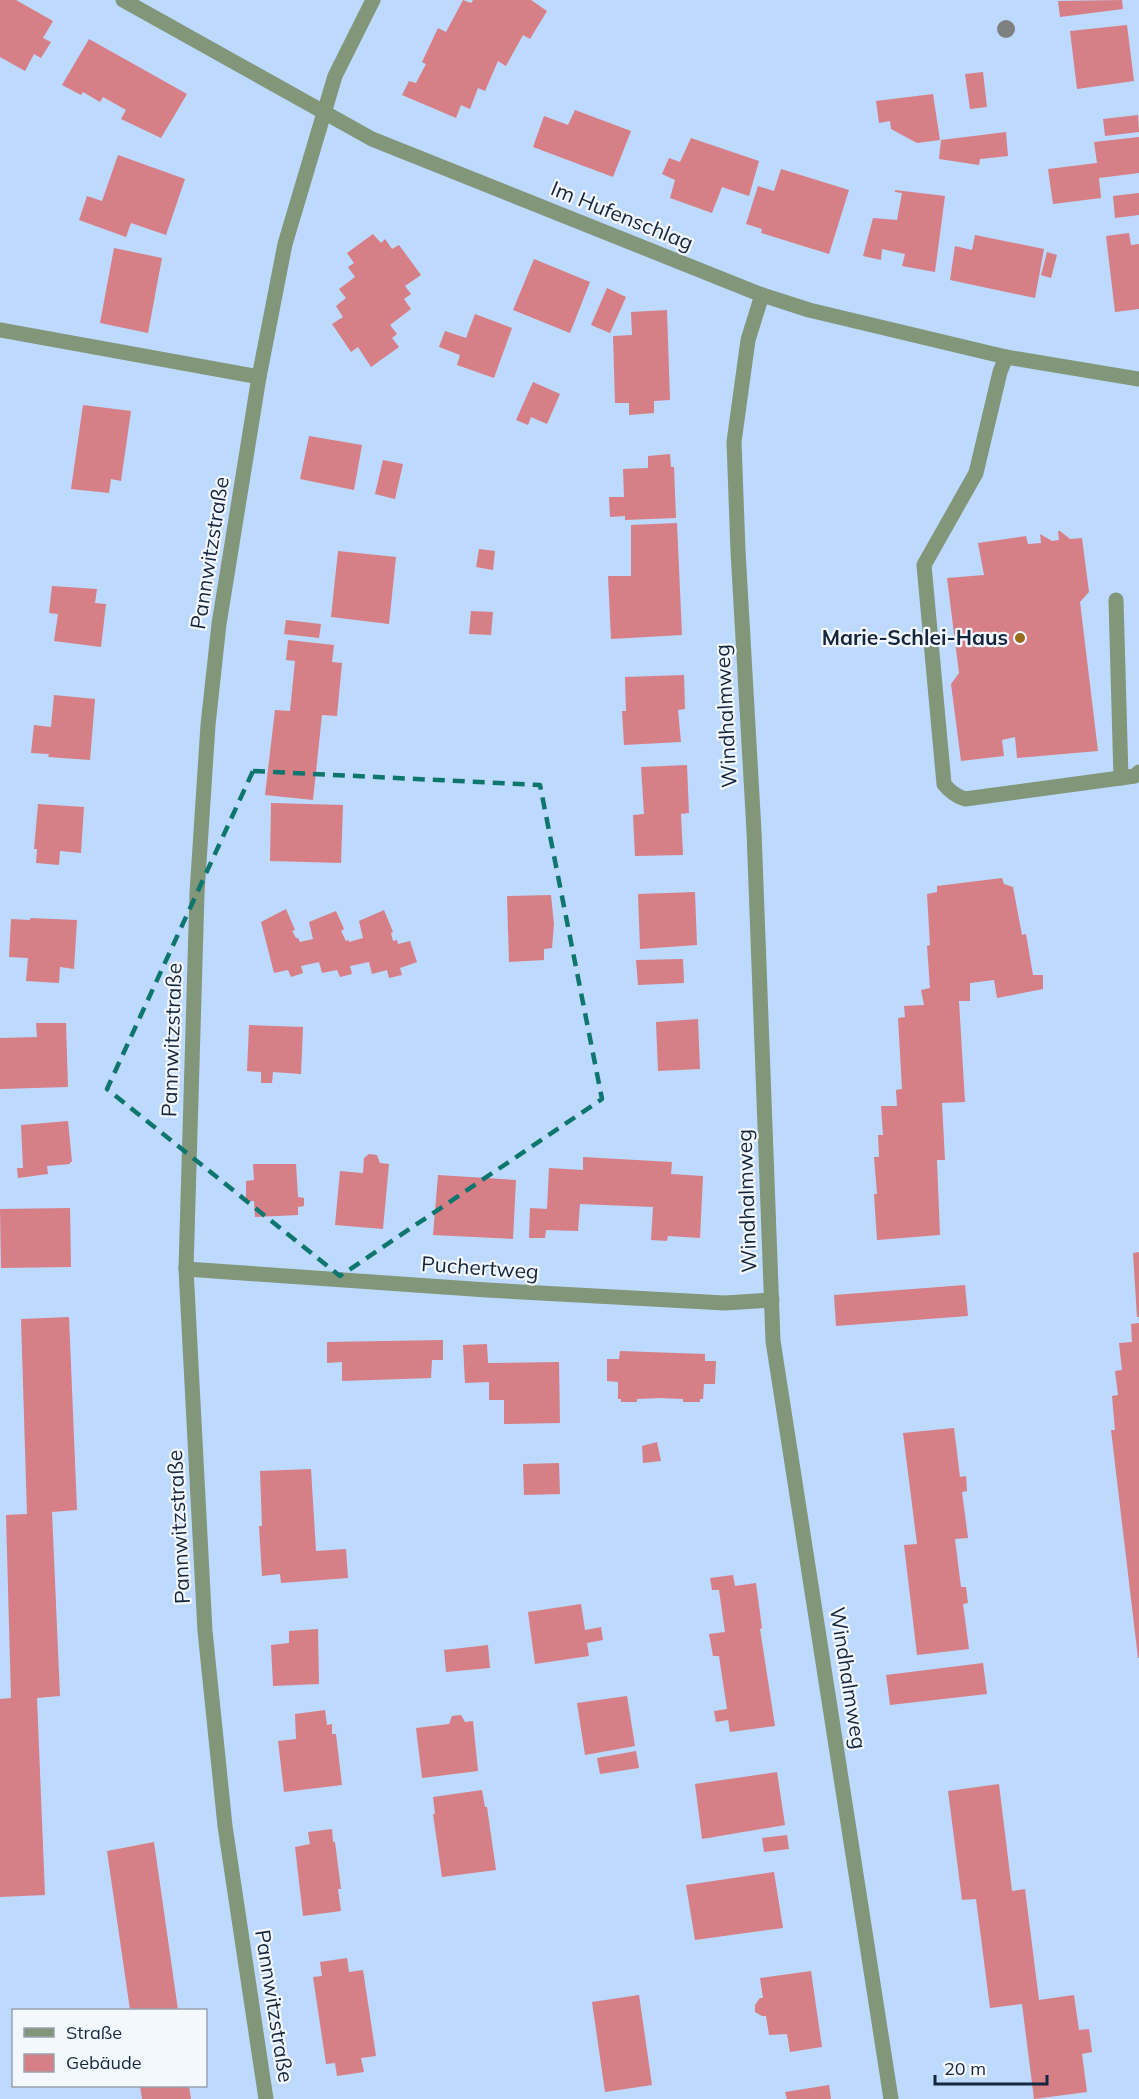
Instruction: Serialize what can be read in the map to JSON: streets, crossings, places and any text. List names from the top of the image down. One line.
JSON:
{"streets":{"street":["Im Hufenschlag","Pannwitzstraße","Windhalmweg","Puchertweg"]},"crossings":[["Im Hufenschlag","Pannwitzstraße"],["Im Hufenschlag","Windhalmweg"],["Pannwitzstraße","Puchertweg"],["Windhalmweg","Puchertweg"]],"places":["Marie-Schlei-Haus"],"legend":["Straße","Gebäude"],"scale_bar":"20 m"}
